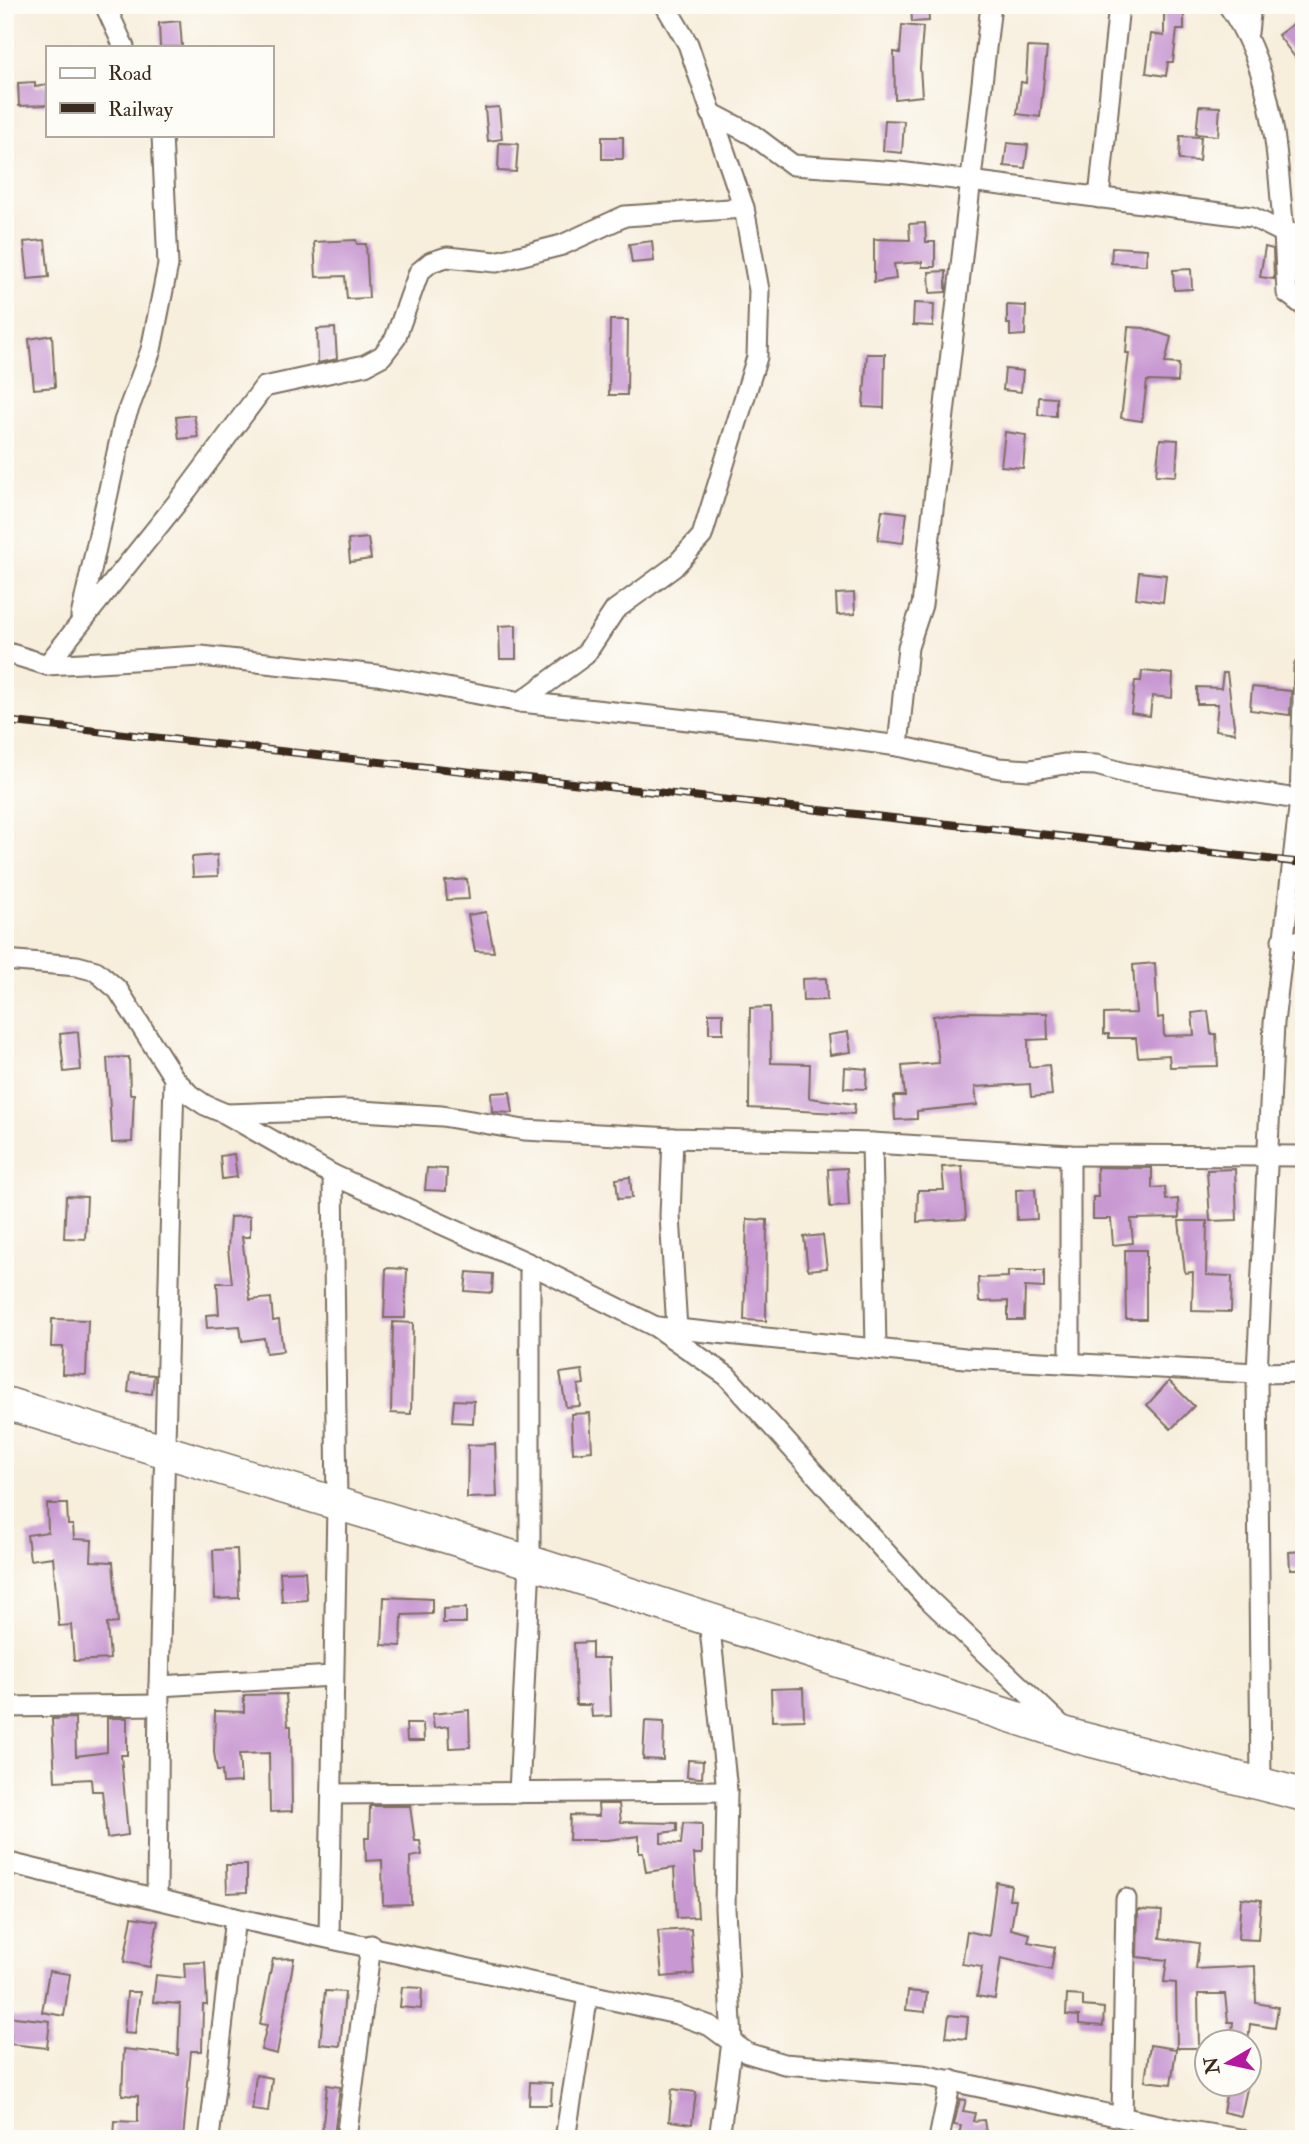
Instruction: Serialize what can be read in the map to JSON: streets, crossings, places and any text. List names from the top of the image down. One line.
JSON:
{"legend":["Road","Railway"],"north":"left"}
